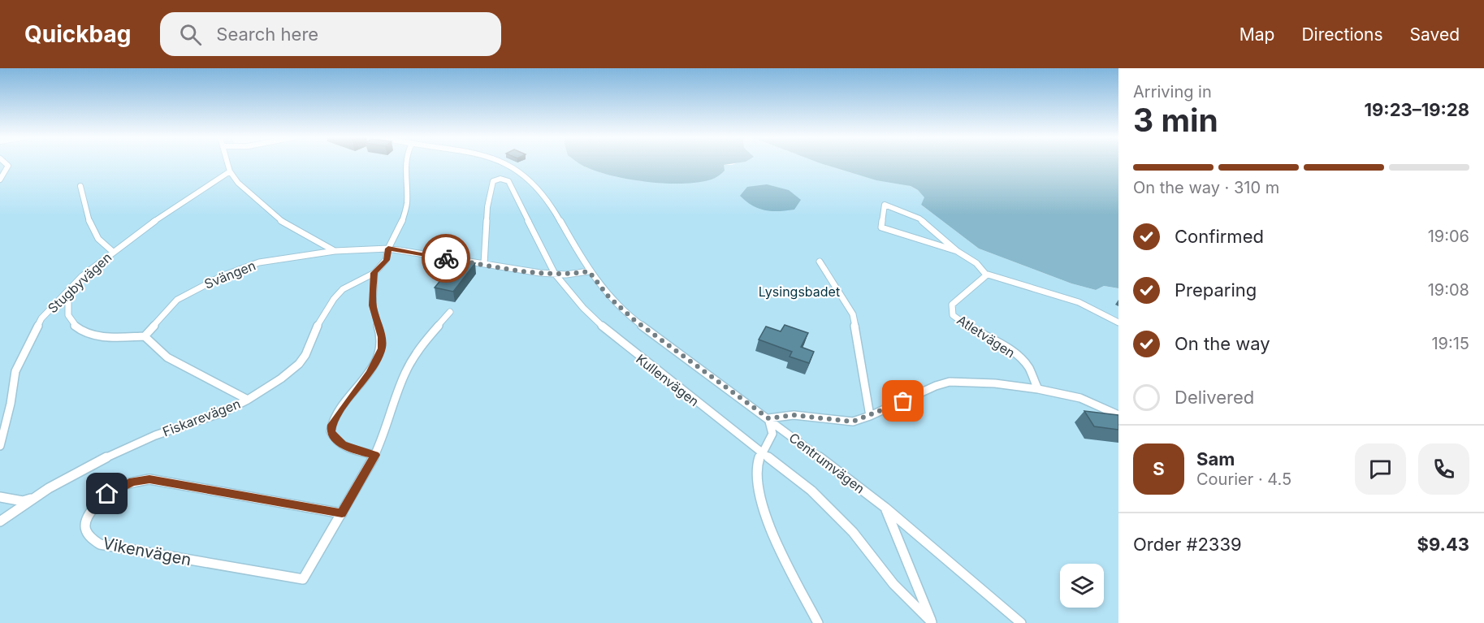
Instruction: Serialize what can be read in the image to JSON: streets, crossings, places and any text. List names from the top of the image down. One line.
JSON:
{"streets":{"lane":["Svängen","Stugbyvägen","Atletvägen","Kullenvägen","Fiskarevägen","Centrumvägen","Vikenvägen"]},"crossings":[["Svängen","Kullenvägen"],["Svängen","Fiskarevägen"],["Svängen","Centrumvägen"]],"parks":["Lysingsbadet"],"page":{"header":"Quickbag","search":"Search here","nav":["Map","Directions","Saved"],"heading":["3 min","Arriving in","19:23–19:28"],"panel":["Sam","Courier · 4.5","Order #2339","$9.43"],"bar":"On the way · 310 m","list":[["Confirmed","19:06"],["Preparing","19:08"],["On the way","19:15"],"Delivered"],"round":"S"}}
